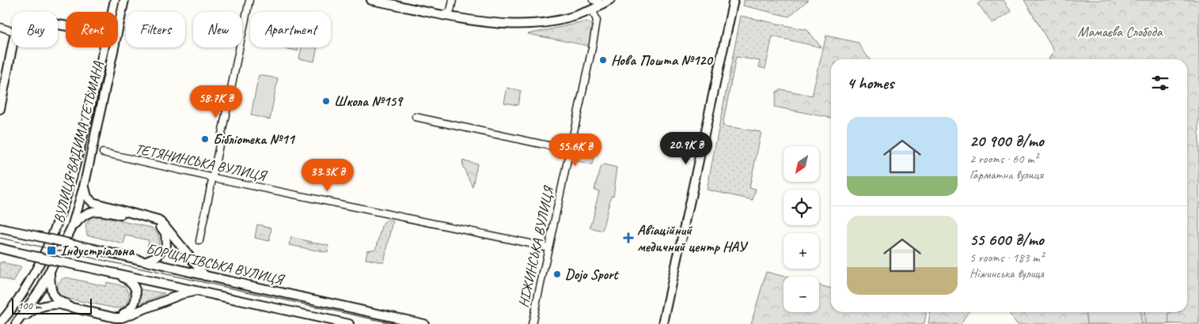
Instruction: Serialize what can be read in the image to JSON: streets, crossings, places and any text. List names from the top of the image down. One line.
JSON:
{"streets":{"main road":["ВУЛИЦЯ ВАДИМА ГЕТЬМАНА","БОРЩАГІВСЬКА ВУЛИЦЯ"],"street":["ТЕТЯНИНСЬКА ВУЛИЦЯ","НІЖИНСЬКА ВУЛИЦЯ"]},"crossings":[["ТЕТЯНИНСЬКА ВУЛИЦЯ","НІЖИНСЬКА ВУЛИЦЯ"]],"parks":["Мамаєва Слобода"],"places":{"other":["Нова Пошта №120","Школа №159","Бібліотека №11","Dojo Sport"],"health":["Авіаційний медичний центр НАУ"],"transit":["Індустріальна"]},"scale_bar":"100 m","north":"bottom left","page":{"chip":["Buy","Rent","Filters","New","Apartment"],"heading":"4 homes","price":["58.7K ₴","20.9K ₴","55.6K ₴","33.3K ₴"],"list":[{"name":"20 900 ₴/mo","note":"2 rooms · 60 m² · Гарматна вулиця"},{"name":"55 600 ₴/mo","note":"5 rooms · 183 m² · Ніжинська вулиця"}],"map_buttons":["+","−"],"scale":"100 m"}}
